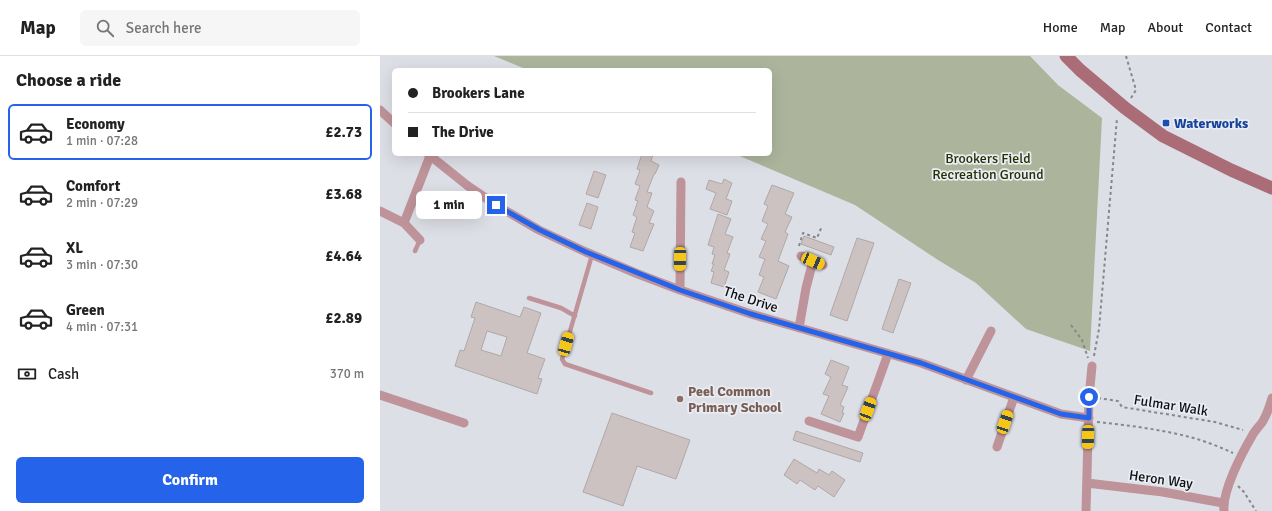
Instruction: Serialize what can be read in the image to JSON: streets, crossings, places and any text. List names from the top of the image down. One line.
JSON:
{"streets":{"street":["The Drive","Heron Way"],"path":["Fulmar Walk"]},"crossings":[["The Drive","Fulmar Walk"]],"parks":["Brookers Field Recreation Ground"],"places":{"transit":["Waterworks"],"other":["Peel Common Primary School"]},"page":{"header":"Map","search":"Search here","nav":["Home","Map","About","Contact"],"heading":"Choose a ride","banner":["Brookers Lane","The Drive"],"list":[{"name":"Economy","note":"1 min · 07:28","value":"£2.73"},{"name":"Comfort","note":"2 min · 07:29","value":"£3.68"},{"name":"XL","note":"3 min · 07:30","value":"£4.64"},{"name":"Green","note":"4 min · 07:31","value":"£2.89"}],"bubble":"1 min","pay":["Cash","370 m"],"buttons":"Confirm"}}
